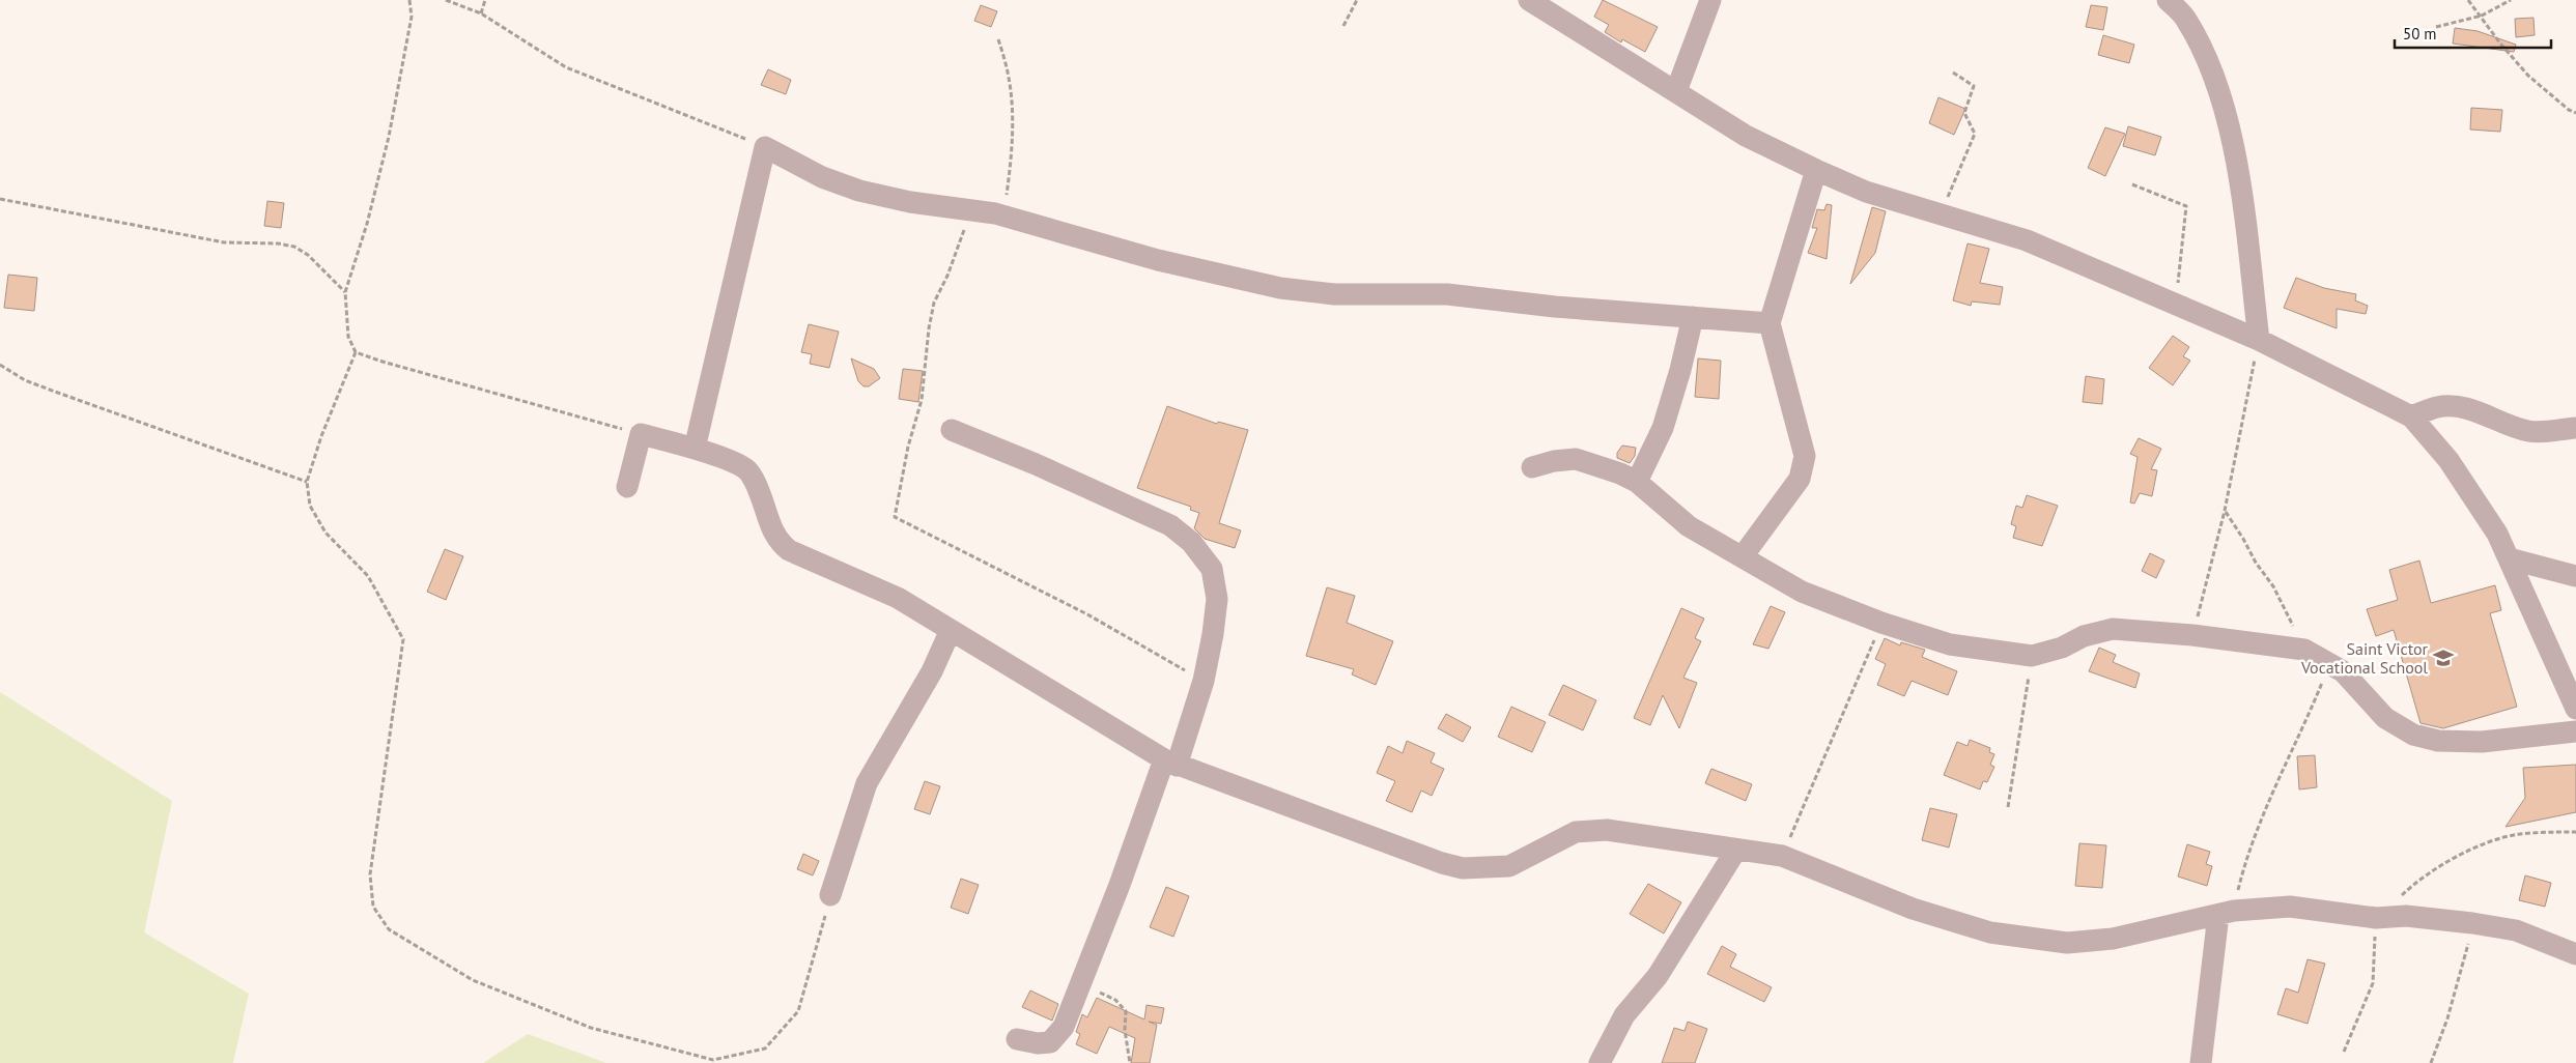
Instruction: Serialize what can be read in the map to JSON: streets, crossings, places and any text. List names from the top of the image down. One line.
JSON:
{"places":{"school or university":["Saint Victor Vocational School"]},"scale_bar":"50 m"}
